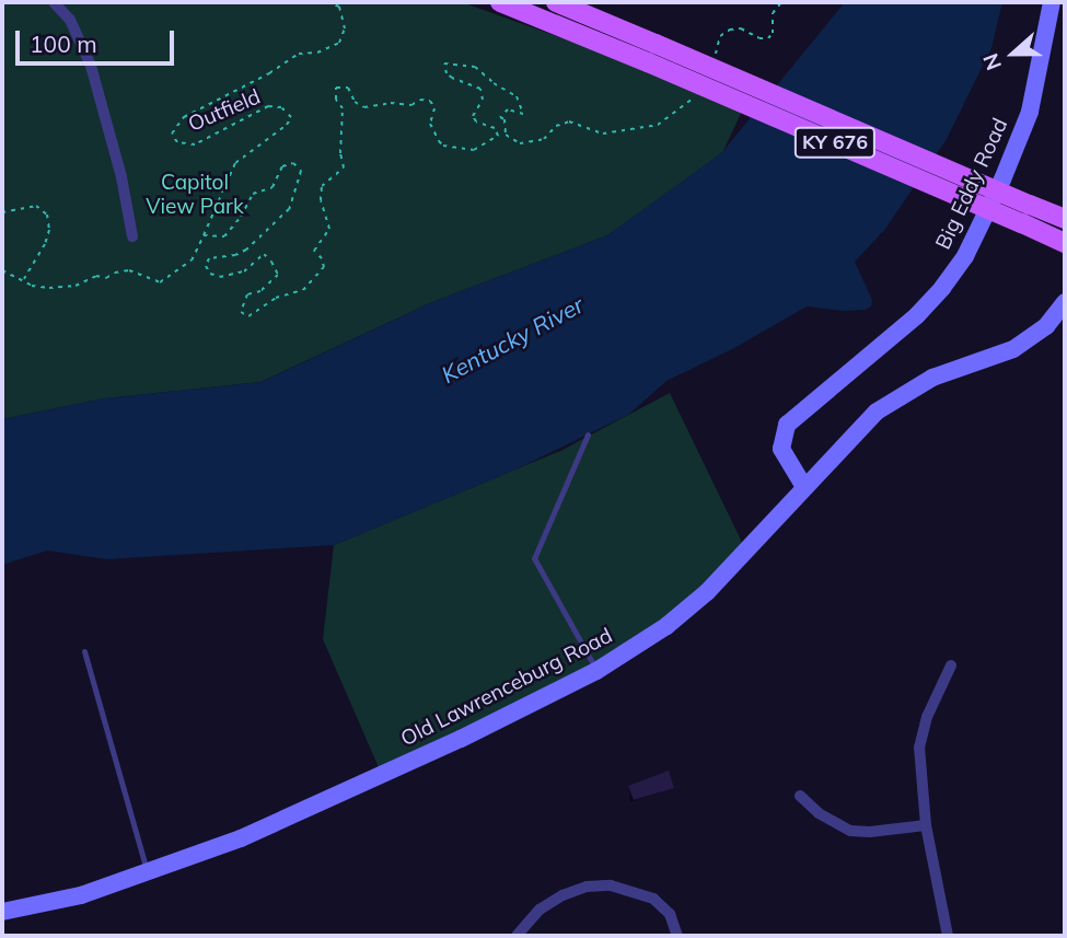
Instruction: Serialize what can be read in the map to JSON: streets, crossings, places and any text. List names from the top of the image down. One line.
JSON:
{"streets":{"main road":["KY 676","Big Eddy Road","Old Lawrenceburg Road"],"path":["Outfield"]},"crossings":[["Big Eddy Road","Old Lawrenceburg Road"]],"water":["Kentucky River"],"parks":["Capitol View Park"],"scale_bar":"100 m","north":"left"}
